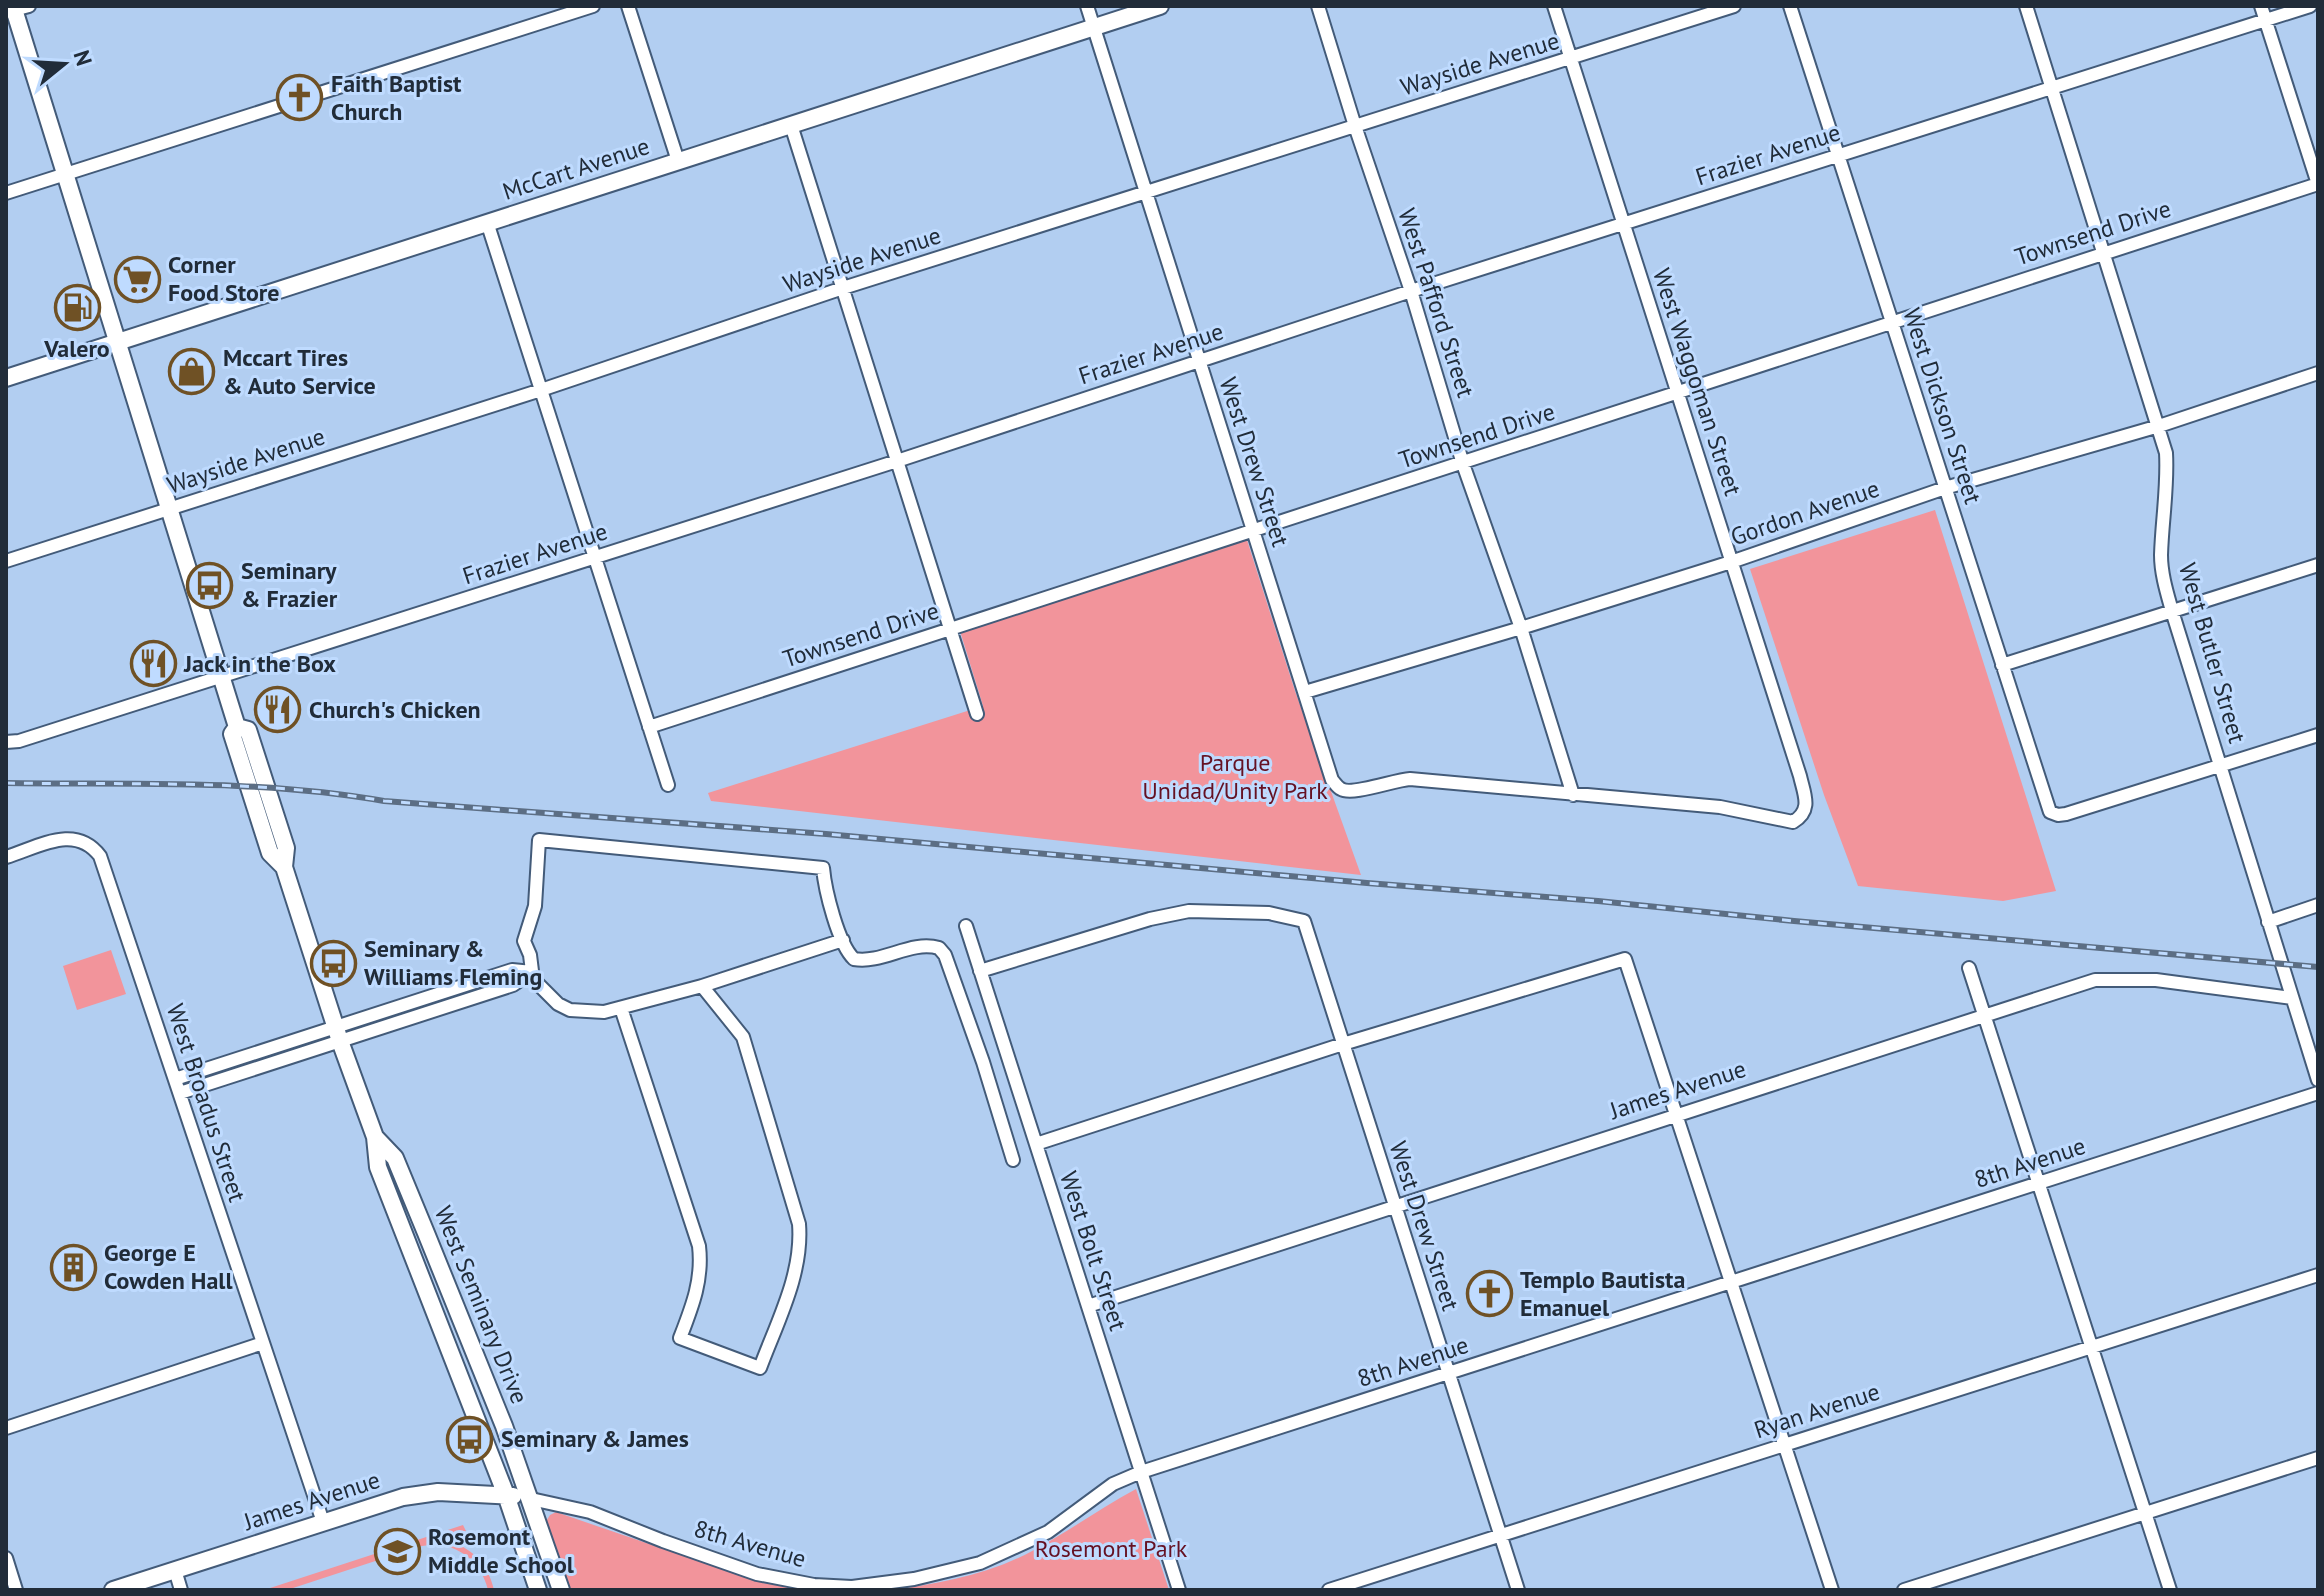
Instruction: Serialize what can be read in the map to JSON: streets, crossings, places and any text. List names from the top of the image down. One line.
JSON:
{"streets":{"main road":["McCart Avenue","James Avenue","West Seminary Drive"],"street":["Wayside Avenue","Frazier Avenue","Townsend Drive","West Pafford Street","West Waggoman Street","West Dickson Street","West Drew Street","Gordon Avenue","West Butler Street","West Broadus Street","8th Avenue","West Bolt Street","Ryan Avenue"]},"crossings":[["Wayside Avenue","West Pafford Street"],["Wayside Avenue","West Waggoman Street"],["Wayside Avenue","West Drew Street"],["Wayside Avenue","West Seminary Drive"],["Frazier Avenue","West Pafford Street"],["Frazier Avenue","West Waggoman Street"],["Frazier Avenue","West Dickson Street"],["Frazier Avenue","West Drew Street"],["Frazier Avenue","West Butler Street"],["Frazier Avenue","West Seminary Drive"],["McCart Avenue","West Drew Street"],["McCart Avenue","West Seminary Drive"],["Townsend Drive","West Pafford Street"],["Townsend Drive","West Waggoman Street"],["Townsend Drive","West Dickson Street"],["Townsend Drive","West Drew Street"],["Townsend Drive","West Butler Street"],["West Pafford Street","West Waggoman Street"],["West Pafford Street","West Drew Street"],["West Pafford Street","Gordon Avenue"],["West Waggoman Street","West Drew Street"],["West Waggoman Street","Gordon Avenue"],["West Dickson Street","Gordon Avenue"],["West Dickson Street","West Butler Street"],["West Drew Street","Gordon Avenue"],["West Drew Street","James Avenue"],["West Drew Street","8th Avenue"],["West Drew Street","West Bolt Street"],["West Drew Street","Ryan Avenue"],["Gordon Avenue","West Butler Street"],["West Butler Street","James Avenue"],["James Avenue","West Broadus Street"],["James Avenue","8th Avenue"],["James Avenue","West Bolt Street"],["James Avenue","West Seminary Drive"],["8th Avenue","West Bolt Street"],["8th Avenue","West Seminary Drive"]],"parks":["Parque Unidad/Unity Park","Rosemont Park"],"places":{"church":["Faith Baptist Church","Templo Bautista Emanuel"],"supermarket":["Corner Food Store"],"fuel station":["Valero"],"shop":["Mccart Tires & Auto Service"],"bus stop":["Seminary & Frazier","Seminary & Williams Fleming","Seminary & James"],"restaurant":["Jack in the Box","Church's Chicken"],"building":["George E Cowden Hall"],"school or university":["Rosemont Middle School"]},"north":"right"}
